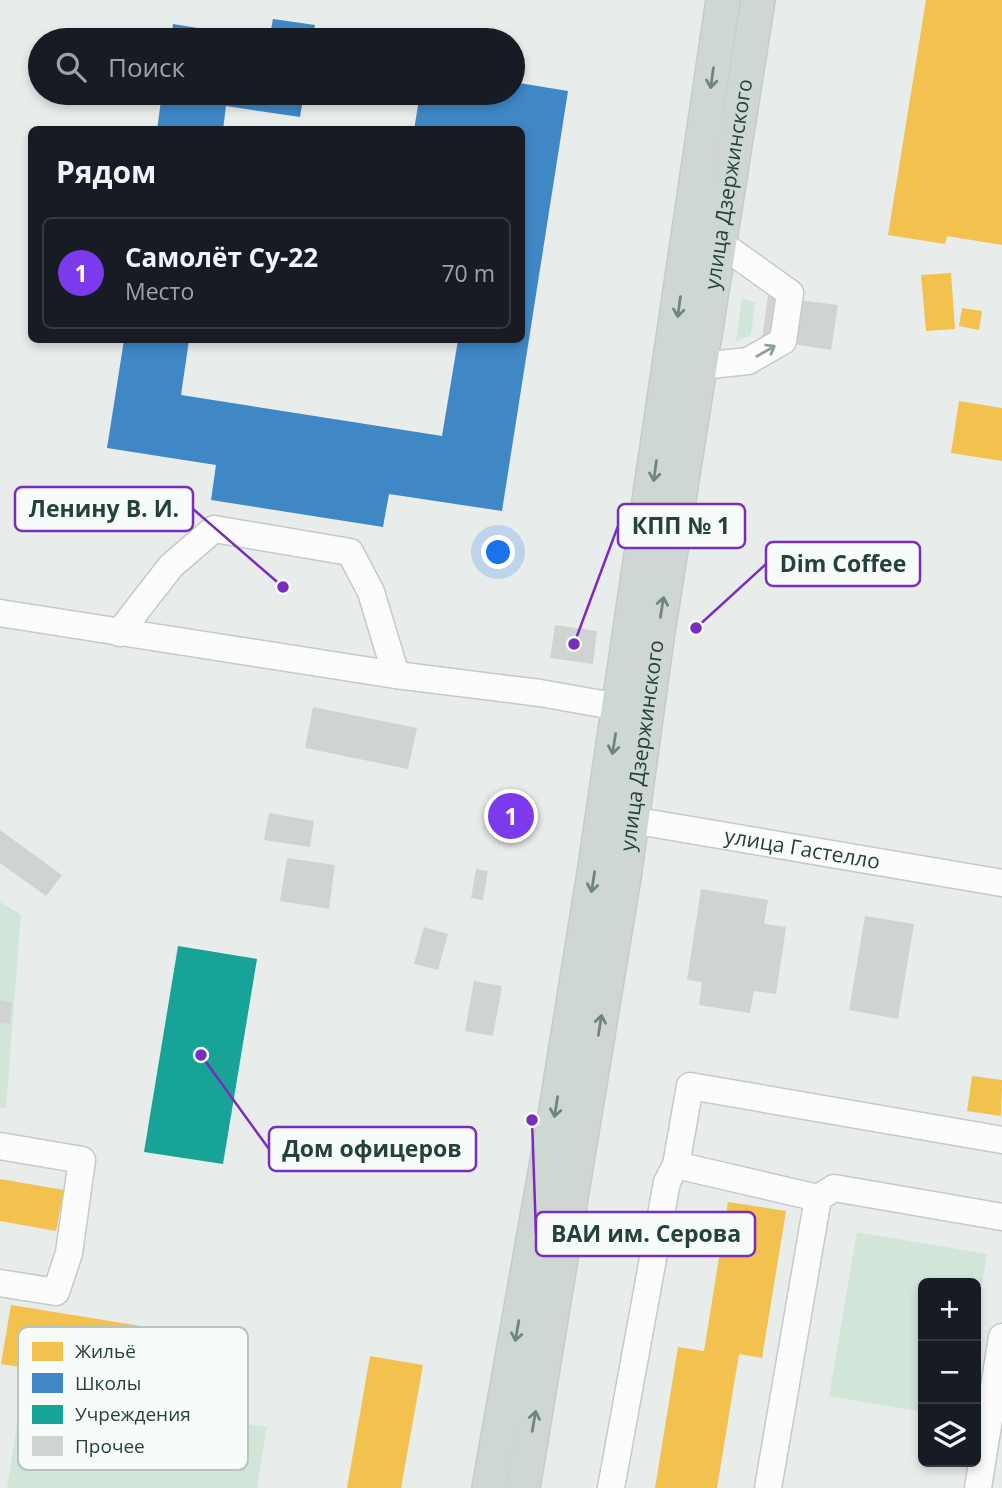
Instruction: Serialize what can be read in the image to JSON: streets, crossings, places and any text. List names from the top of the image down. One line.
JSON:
{"streets":{"main road":["улица Дзержинского"],"street":["улица Гастелло"]},"crossings":[["улица Дзержинского","улица Гастелло"]],"places":["Ленину В. И.","Dim Coffee","КПП № 1","Дом офицеров","ВАИ им. Серова"],"legend":["Жильё","Школы","Учреждения","Прочее"],"page":{"search":"Поиск","heading":"Рядом","list":[{"mark":"1","name":"Самолёт Су-22","note":"Место","value":"70 m"}],"pins":"1","map_buttons":["+","−"]}}
